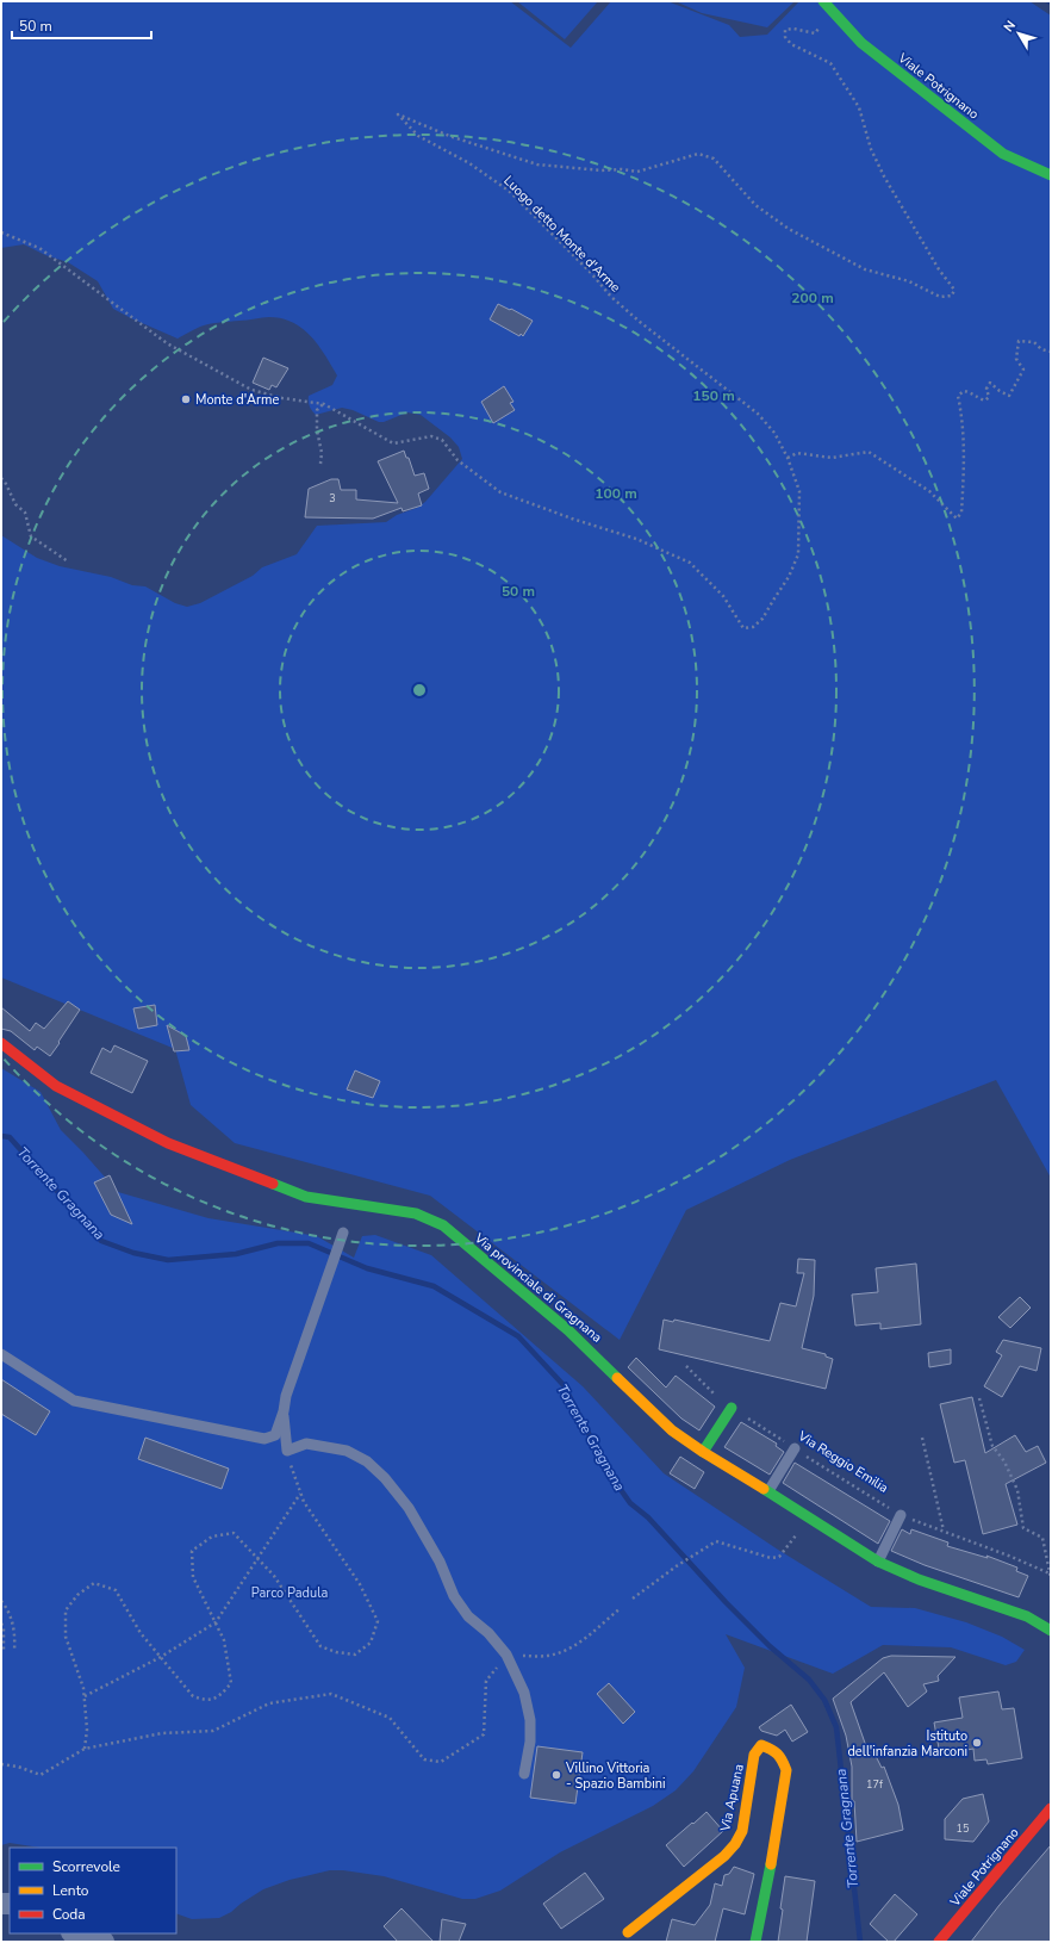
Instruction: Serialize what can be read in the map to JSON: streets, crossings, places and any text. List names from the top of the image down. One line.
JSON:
{"streets":{"main road":["Viale Potrignano","Via provinciale di Gragnana","Via Apuana"],"path":["Luogo detto Monte d'Arme","Via Reggio Emilia"]},"water":["Torrente Gragnana"],"parks":["Parco Padula"],"places":["Monte d'Arme","Istituto dell'infanzia Marconi","Villino Vittoria - Spazio Bambini"],"house_numbers":["3","17f","15"],"legend":["Scorrevole","Lento","Coda"],"scale_bar":"50 m","north":"top left","rings":["200 m","150 m","100 m","50 m"]}
